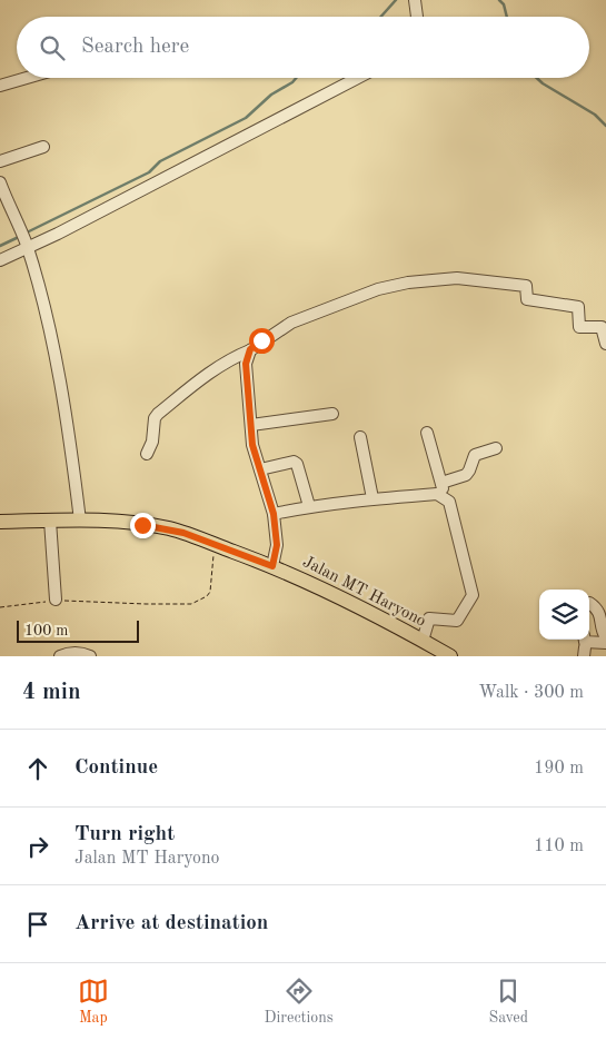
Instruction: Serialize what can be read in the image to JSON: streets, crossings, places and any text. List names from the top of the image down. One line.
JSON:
{"streets":{"main road":["Jalan MT Haryono"]},"scale_bar":"100 m","page":{"search":"Search here","scale":"100 m","heading":["4 min","Walk · 300 m"],"list":[["Continue","190 m"],["Turn right","Jalan MT Haryono","110 m"],"Arrive at destination"],"nav":["Map","Directions","Saved"]}}
